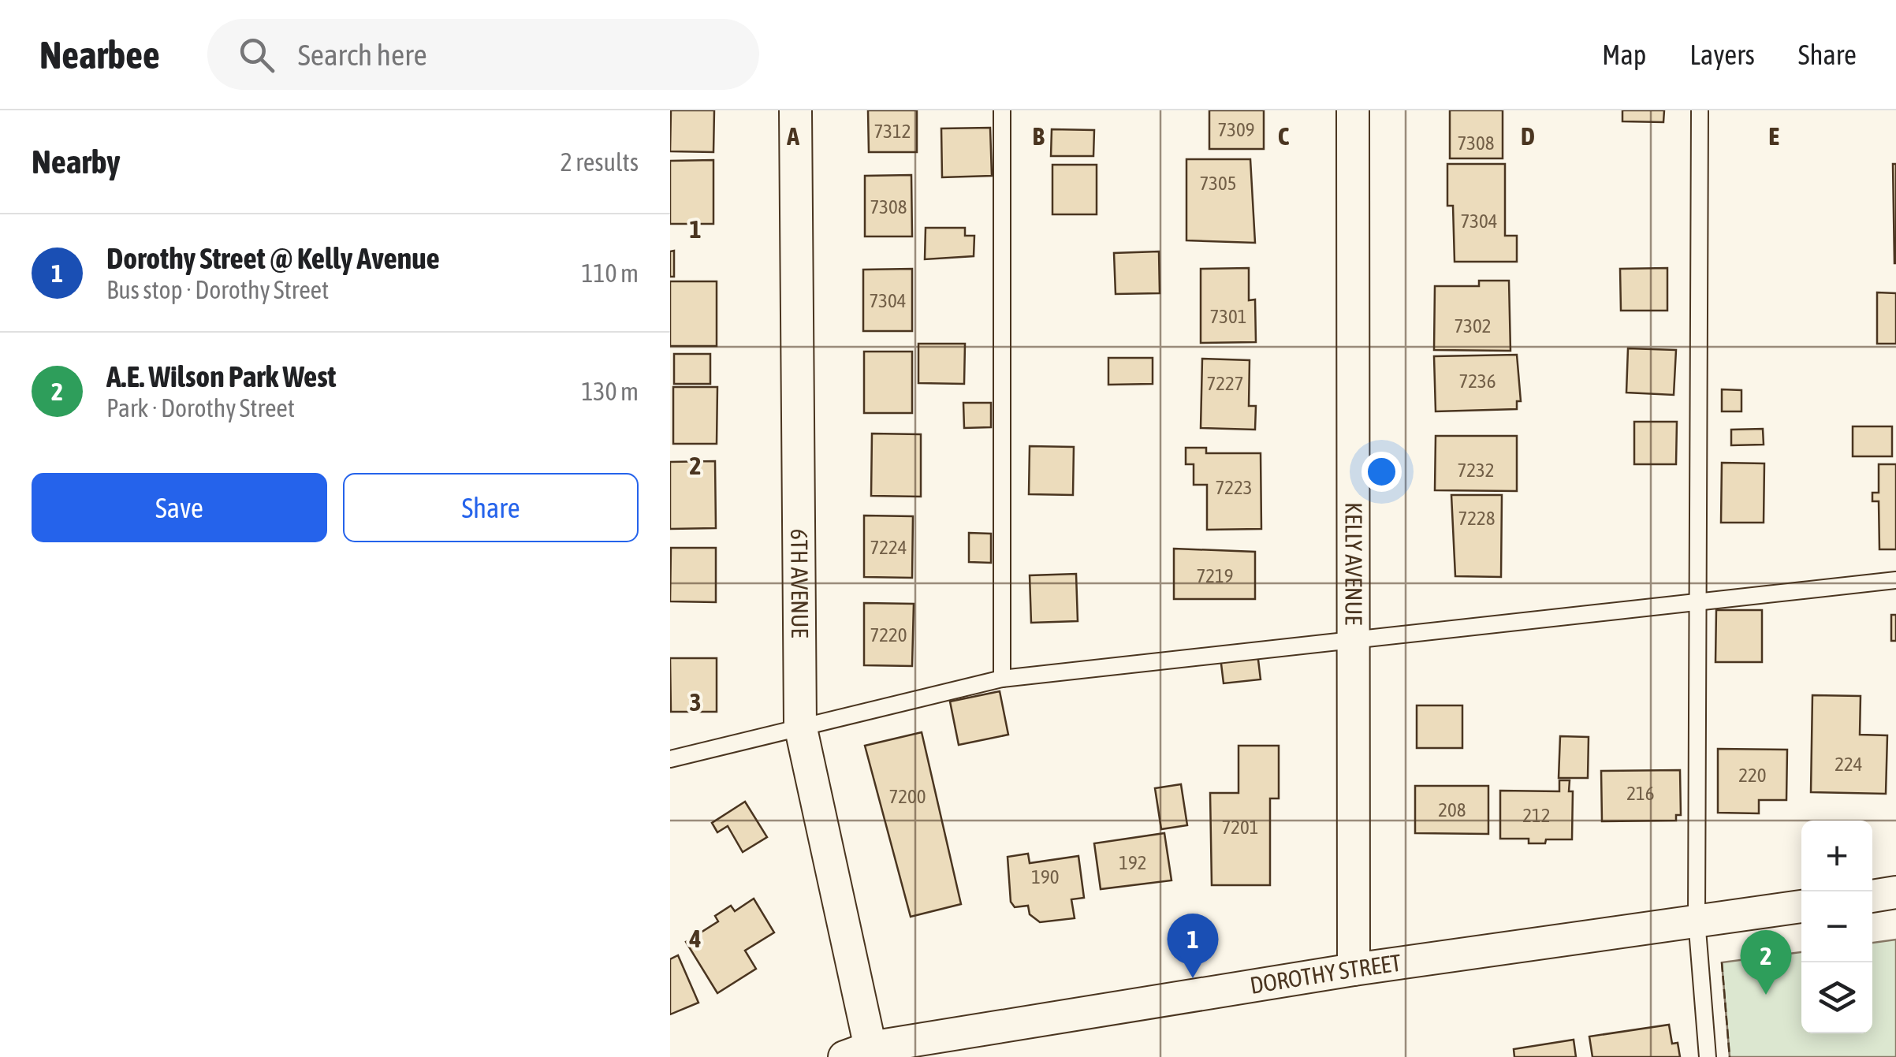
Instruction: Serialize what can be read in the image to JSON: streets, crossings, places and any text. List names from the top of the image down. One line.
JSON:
{"streets":{"street":["KELLY AVENUE","6TH AVENUE","DOROTHY STREET"]},"crossings":[["KELLY AVENUE","DOROTHY STREET"],["6TH AVENUE","DOROTHY STREET"]],"house_numbers":["7309","7312","7308","7305","7308","7304","7304","7301","7302","7236","7227","7232","7223","7228","7224","7219","7220","224","220","216","7200","208","212","7201","192","190"],"page":{"header":"Nearbee","search":"Search here","nav":["Map","Layers","Share"],"heading":["Nearby","2 results"],"list":[{"mark":"1","name":"Dorothy Street @ Kelly Avenue","note":"Bus stop · Dorothy Street","value":"110 m"},{"mark":"2","name":"A.E. Wilson Park West","note":"Park · Dorothy Street","value":"130 m"}],"buttons":["Save","Share"],"map_buttons":["+","−"],"pins":["1","2"]},"grid":{"columns":["A","B","C","D","E"],"rows":["1","2","3","4"]}}
